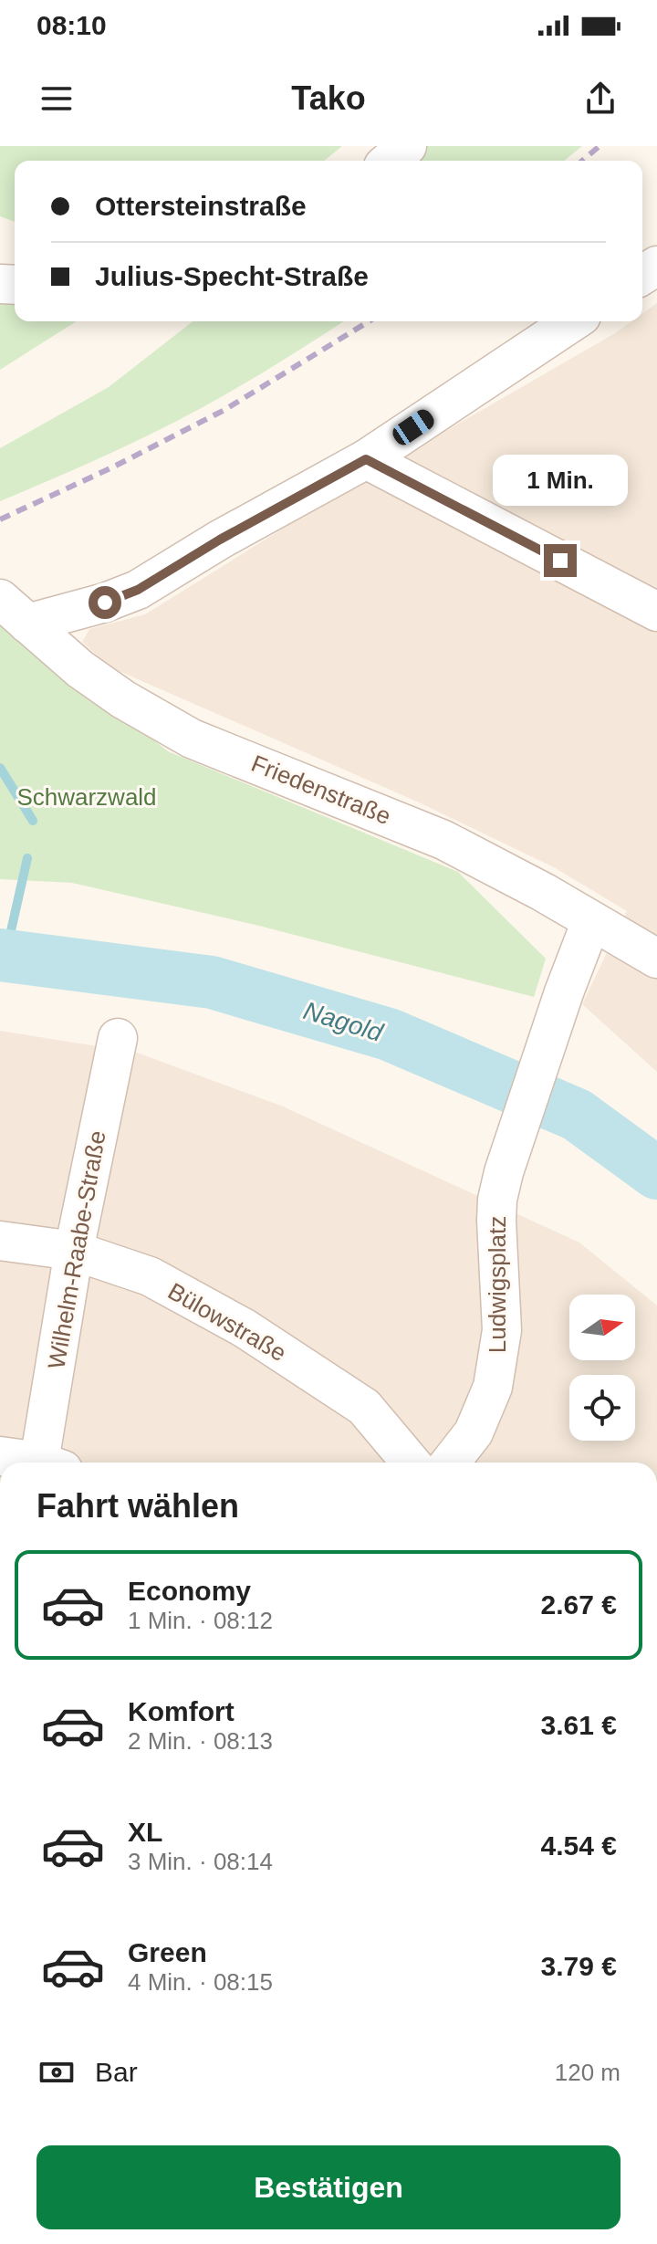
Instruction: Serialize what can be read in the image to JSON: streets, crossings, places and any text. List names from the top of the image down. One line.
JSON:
{"streets":{"street":["Friedenstraße","Wilhelm-Raabe-Straße","Ludwigsplatz","Bülowstraße"]},"crossings":[["Friedenstraße","Ludwigsplatz"],["Wilhelm-Raabe-Straße","Bülowstraße"]],"water":["Nagold"],"parks":["Schwarzwald"],"north":"right","page":{"status":"08:10","header":"Tako","banner":["Ottersteinstraße","Julius-Specht-Straße"],"bubble":"1 Min.","heading":"Fahrt wählen","list":[{"name":"Economy","note":"1 Min. · 08:12","value":"2.67 €"},{"name":"Komfort","note":"2 Min. · 08:13","value":"3.61 €"},{"name":"XL","note":"3 Min. · 08:14","value":"4.54 €"},{"name":"Green","note":"4 Min. · 08:15","value":"3.79 €"}],"pay":["Bar","120 m"],"buttons":"Bestätigen"}}
